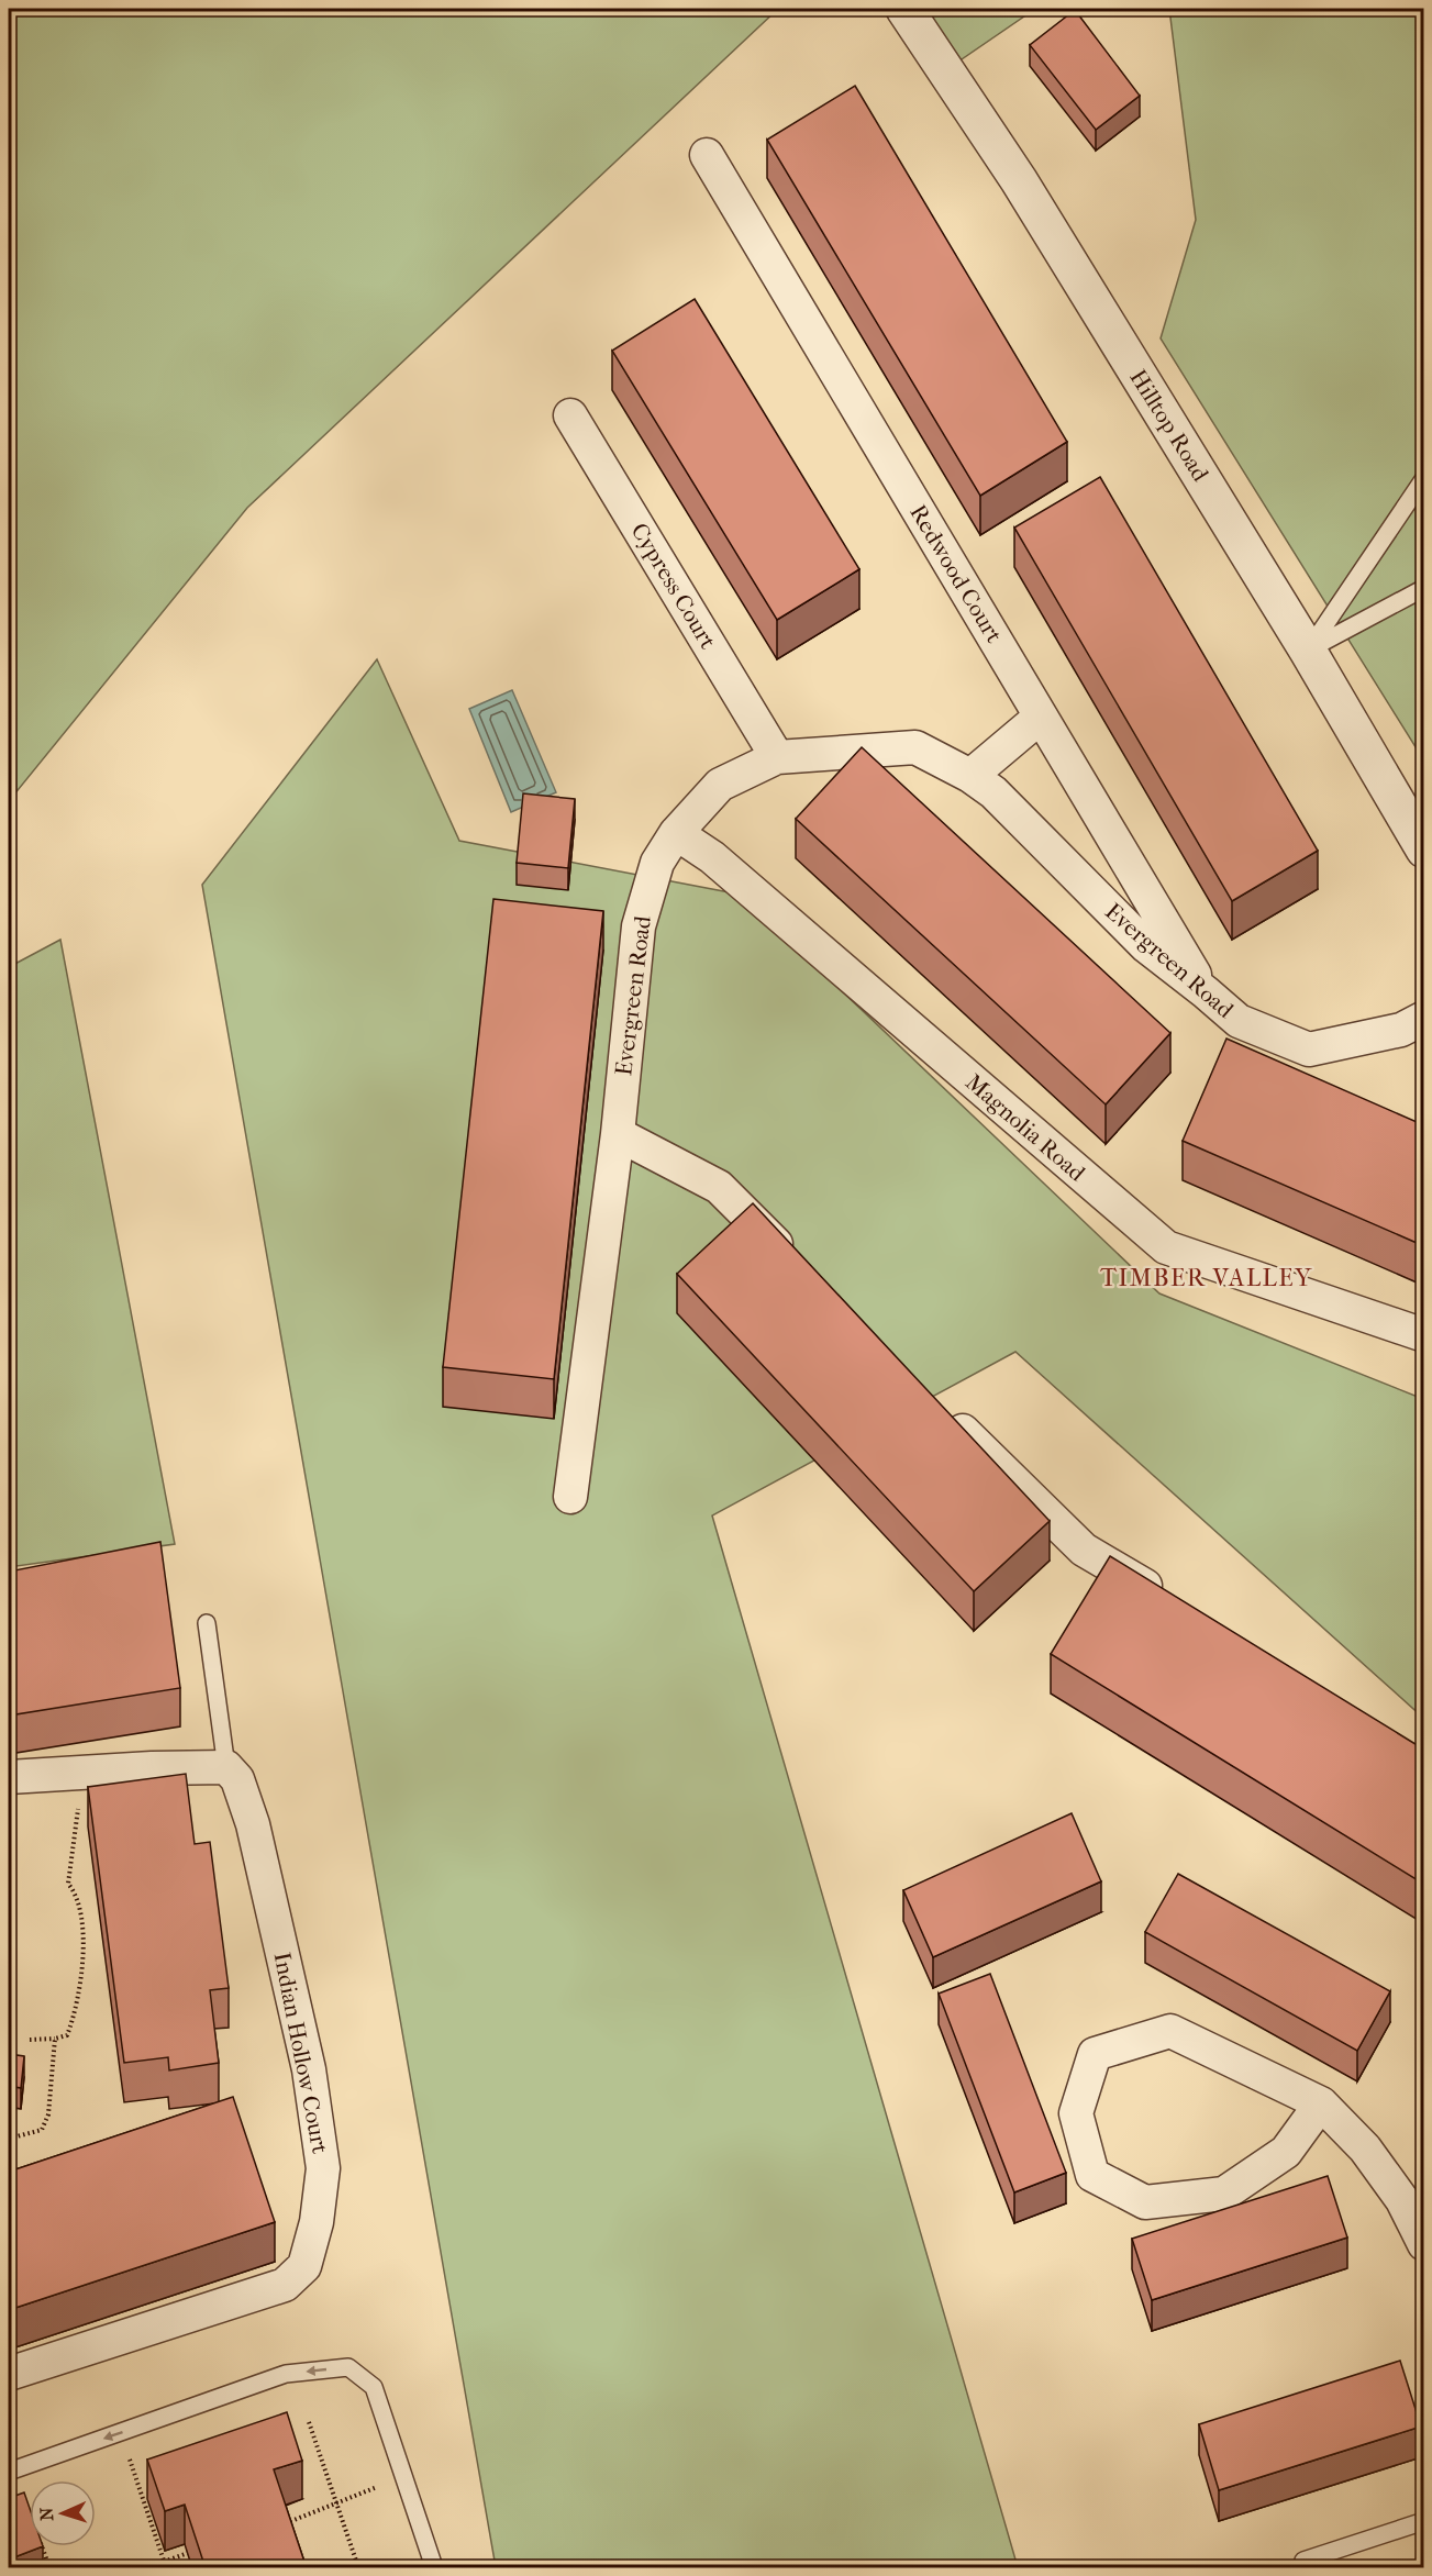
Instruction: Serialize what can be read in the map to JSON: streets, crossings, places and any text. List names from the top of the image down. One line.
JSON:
{"streets":{"street":["Hilltop Road","Redwood Court","Cypress Court","Evergreen Road","Magnolia Road","Indian Hollow Court"]},"crossings":[["Redwood Court","Evergreen Road"],["Cypress Court","Evergreen Road"],["Evergreen Road","Magnolia Road"]],"districts":["TIMBER VALLEY"],"north":"left"}
